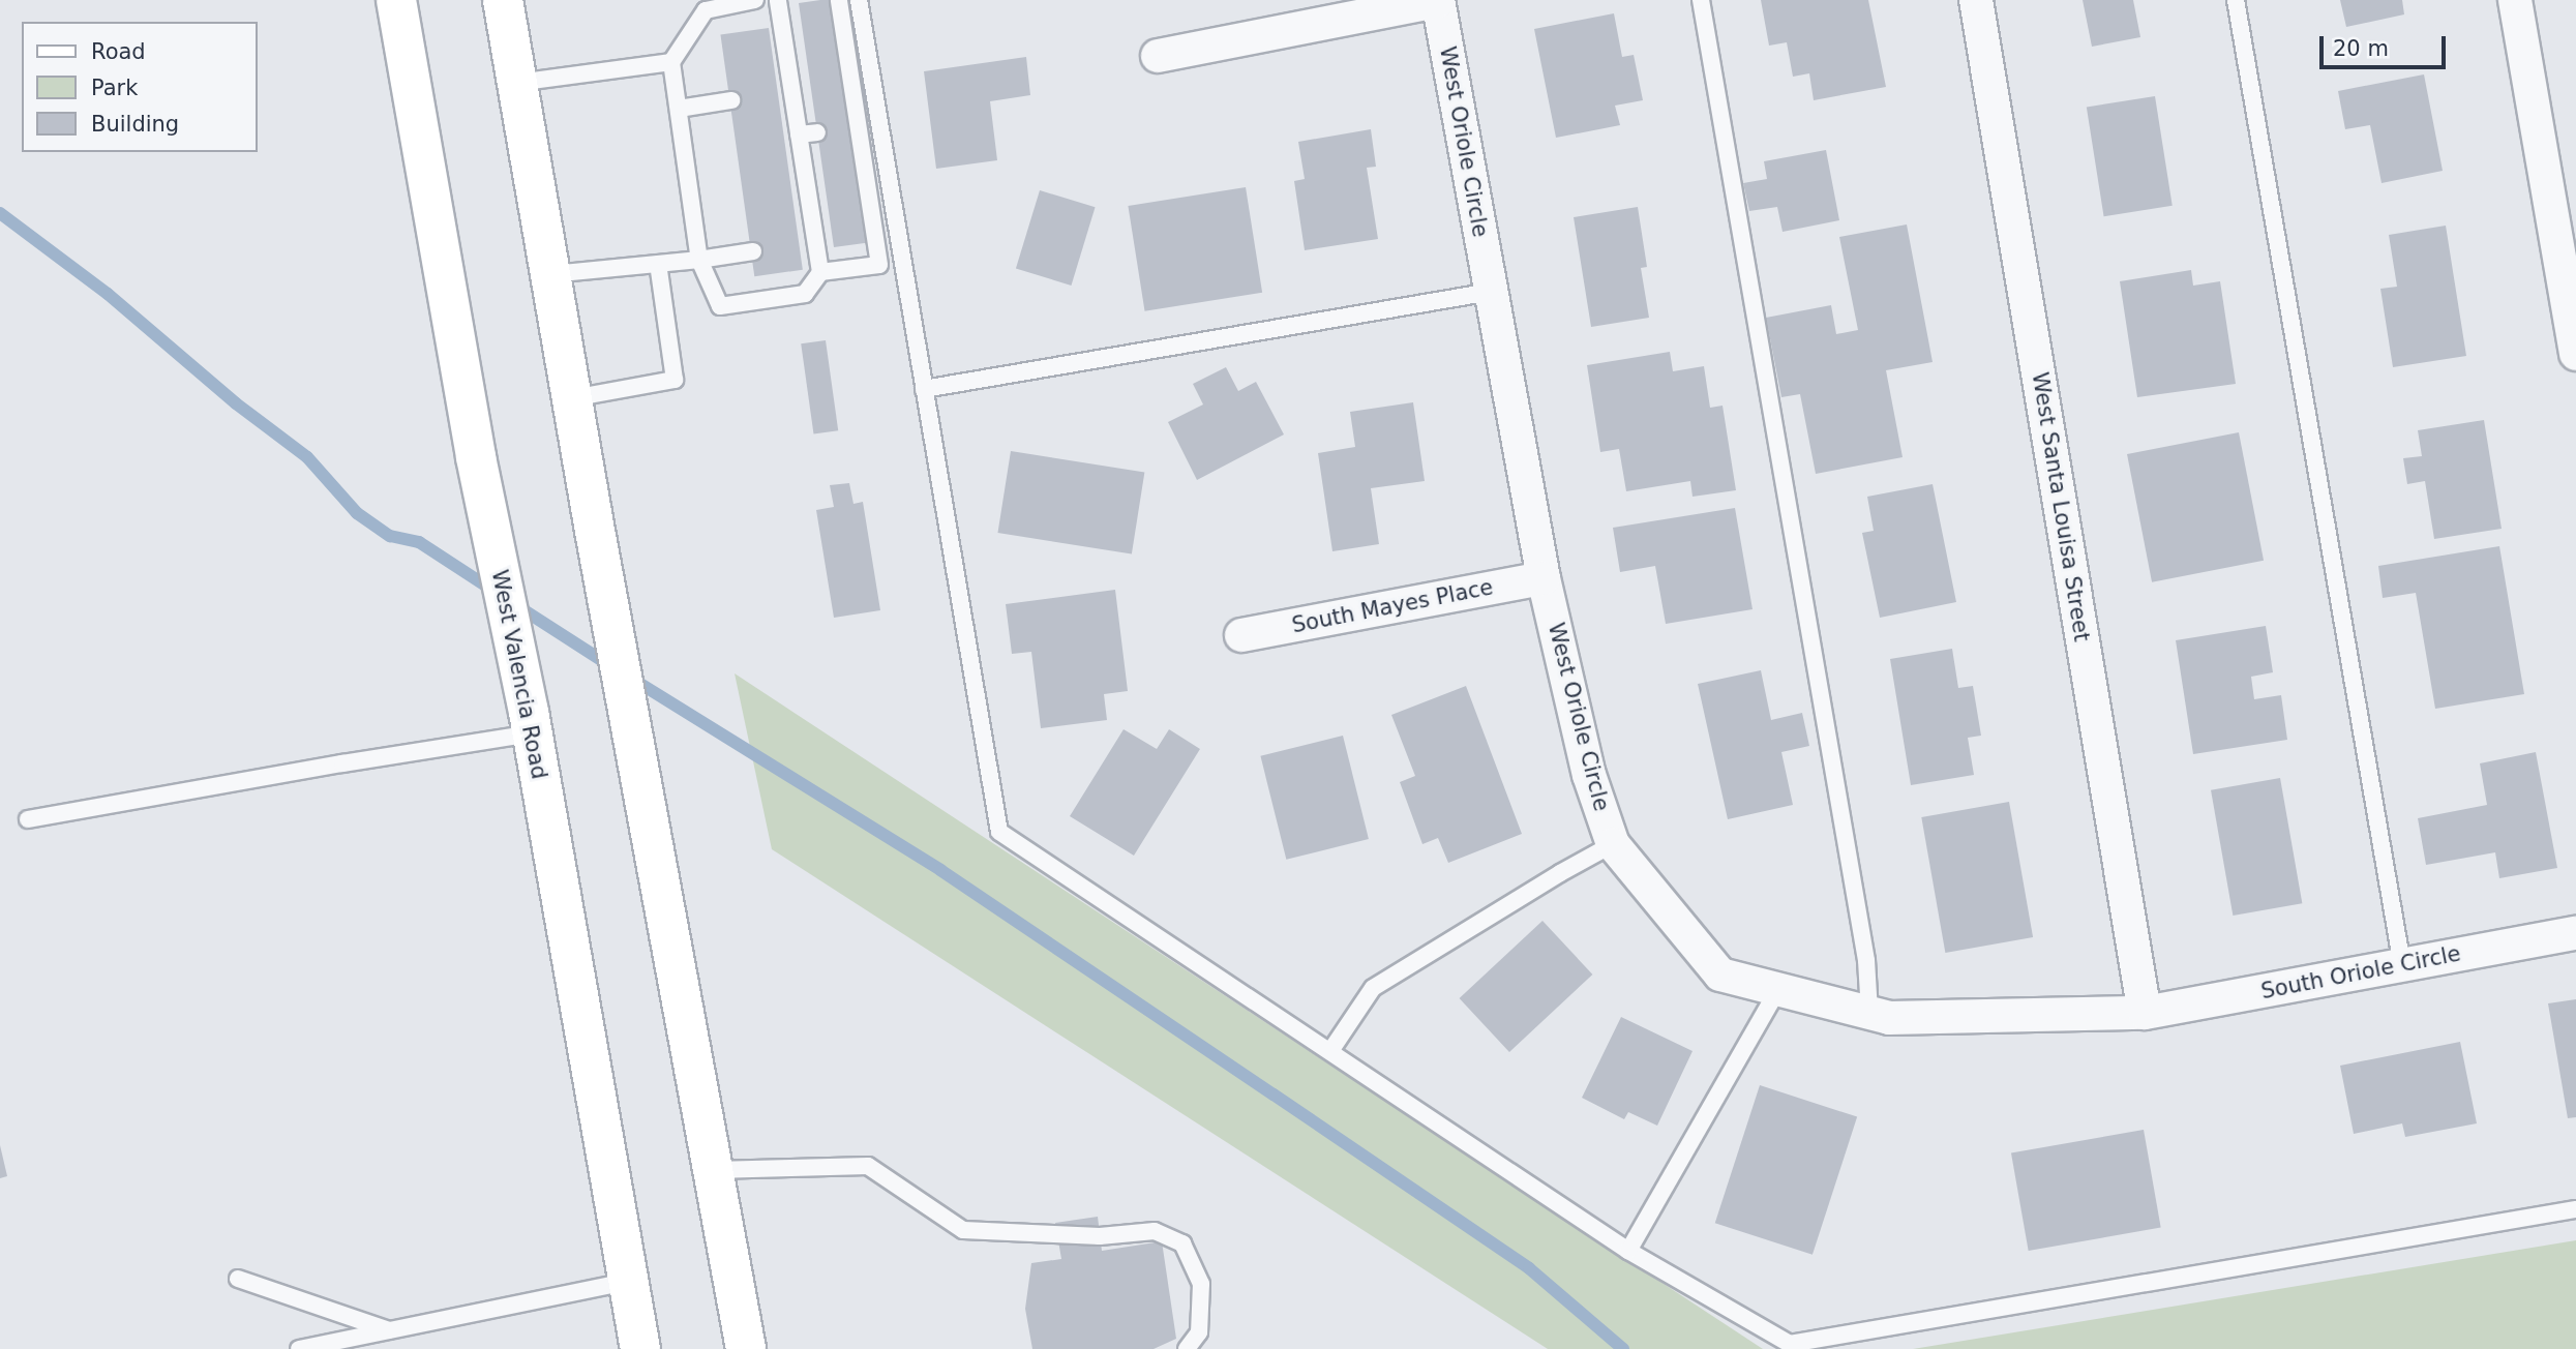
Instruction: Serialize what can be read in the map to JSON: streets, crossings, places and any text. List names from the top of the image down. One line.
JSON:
{"streets":{"main road":["West Valencia Road"],"street":["West Oriole Circle","West Santa Louisa Street","South Mayes Place","South Oriole Circle"]},"crossings":[["West Oriole Circle","West Santa Louisa Street"],["West Oriole Circle","South Mayes Place"],["West Oriole Circle","South Oriole Circle"],["West Santa Louisa Street","South Oriole Circle"]],"legend":["Road","Park","Building"],"scale_bar":"20 m"}
